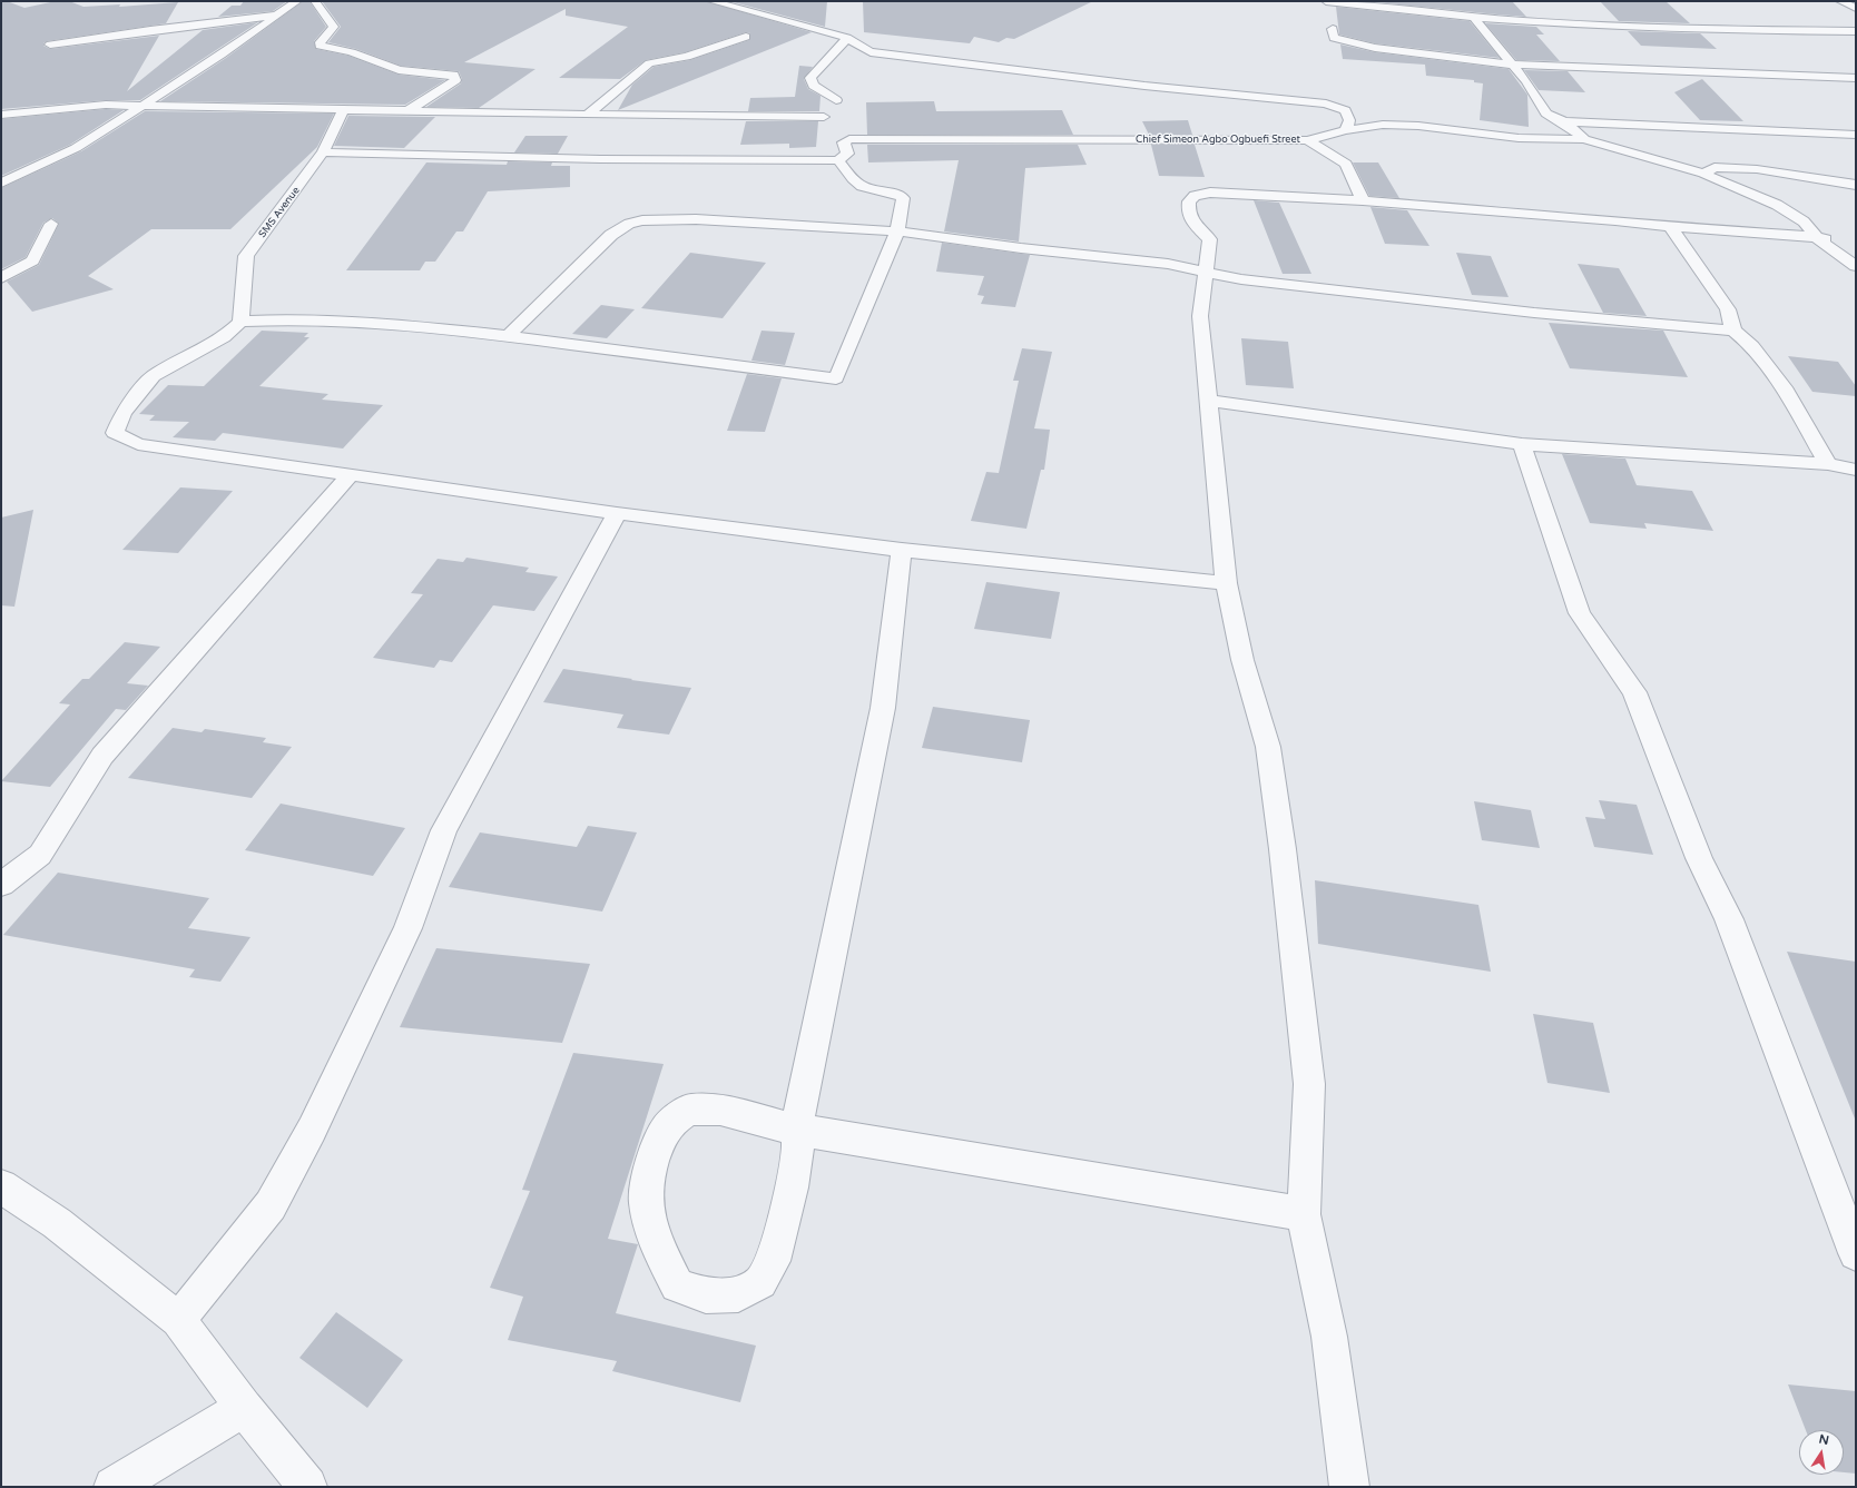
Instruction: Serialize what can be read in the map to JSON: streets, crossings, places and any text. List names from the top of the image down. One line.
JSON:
{"streets":{"street":["Chief Simeon Agbo Ogbuefi Street","SMS Avenue"]},"north":"top"}
